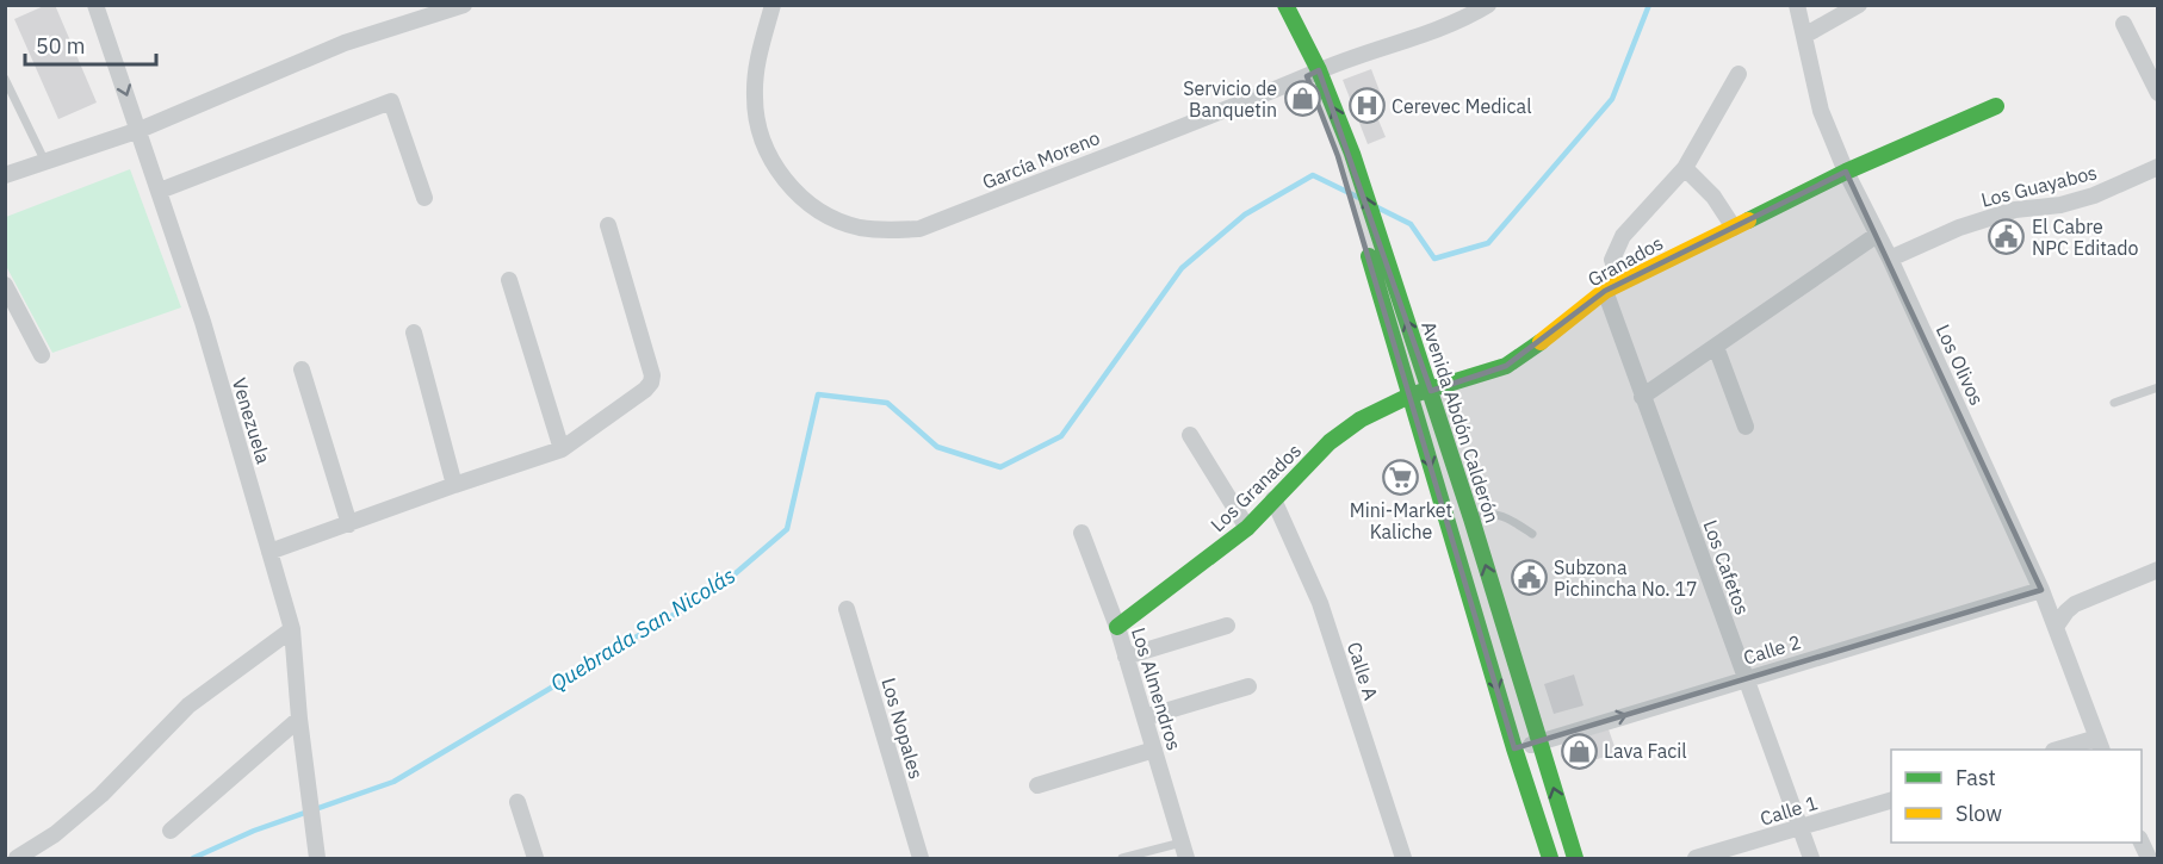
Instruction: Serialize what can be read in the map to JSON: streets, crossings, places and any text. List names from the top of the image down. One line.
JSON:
{"streets":{"main road":["Granados","Avenida Abdón Calderón","Los Granados"],"street":["García Moreno","Los Guayabos","Los Olivos","Venezuela","Los Cafetos","Calle 2","Calle A","Los Almendros","Los Nopales","Calle 1"]},"crossings":[["García Moreno","Avenida Abdón Calderón"],["Los Guayabos","Los Olivos"],["Granados","Los Olivos"],["Granados","Avenida Abdón Calderón"],["Granados","Los Granados"],["Granados","Los Cafetos"],["Los Olivos","Calle 2"],["Avenida Abdón Calderón","Los Granados"],["Avenida Abdón Calderón","Calle 2"],["Los Granados","Calle A"],["Los Granados","Los Almendros"],["Los Cafetos","Calle 2"],["Los Cafetos","Calle 1"]],"one_way":["Calle 2"],"water":["Quebrada San Nicolás"],"places":{"shop":["Servicio de Banquetin","Lava Facil"],"hospital":["Cerevec Medical"],"public building":["El Cabre NPC Editado","Subzona Pichincha No. 17"],"supermarket":["Mini-Market Kaliche"]},"legend":["Fast","Slow"],"scale_bar":"50 m"}
